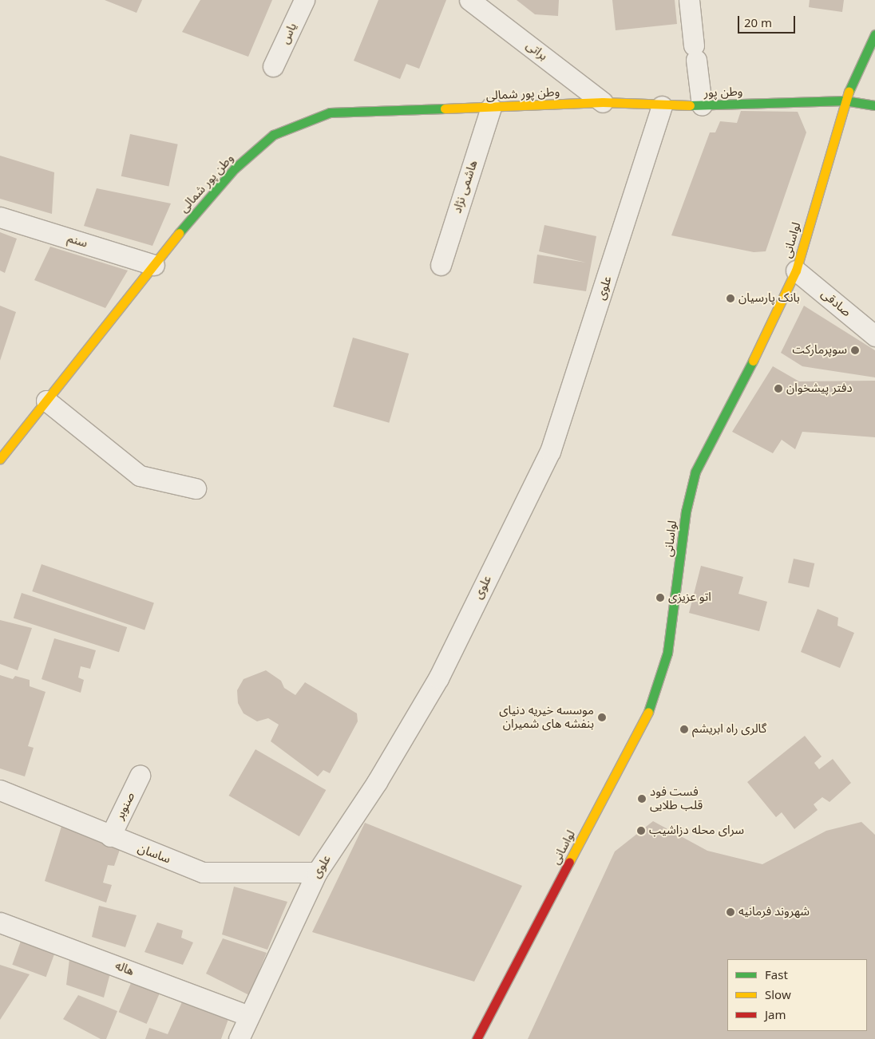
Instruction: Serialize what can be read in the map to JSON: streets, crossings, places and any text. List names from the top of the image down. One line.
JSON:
{"streets":{"main road":["وطن پور","وطن پور شمالی","لواسانی"],"street":["یاس","براتی","هاشمی نژاد","سنم","علوی","صادقی","صنوبر","ساسان","هاله"]},"crossings":[["براتی","وطن پور"],["براتی","وطن پور شمالی"],["وطن پور","وطن پور شمالی"],["وطن پور","لواسانی"],["وطن پور","علوی"],["وطن پور شمالی","هاشمی نژاد"],["وطن پور شمالی","سنم"],["لواسانی","صادقی"],["علوی","ساسان"],["علوی","هاله"],["صنوبر","ساسان"]],"places":["بانک پارسیان","سوپرمارکت","دفتر پیشخوان","اتو عزیزی","موسسه خیریه دنیای بنفشه های شمیران","گالری راه ابریشم","فست فود قلب طلایی","سرای محله دزاشیب","شهروند فرمانیه"],"legend":["Fast","Slow","Jam"],"scale_bar":"20 m"}
